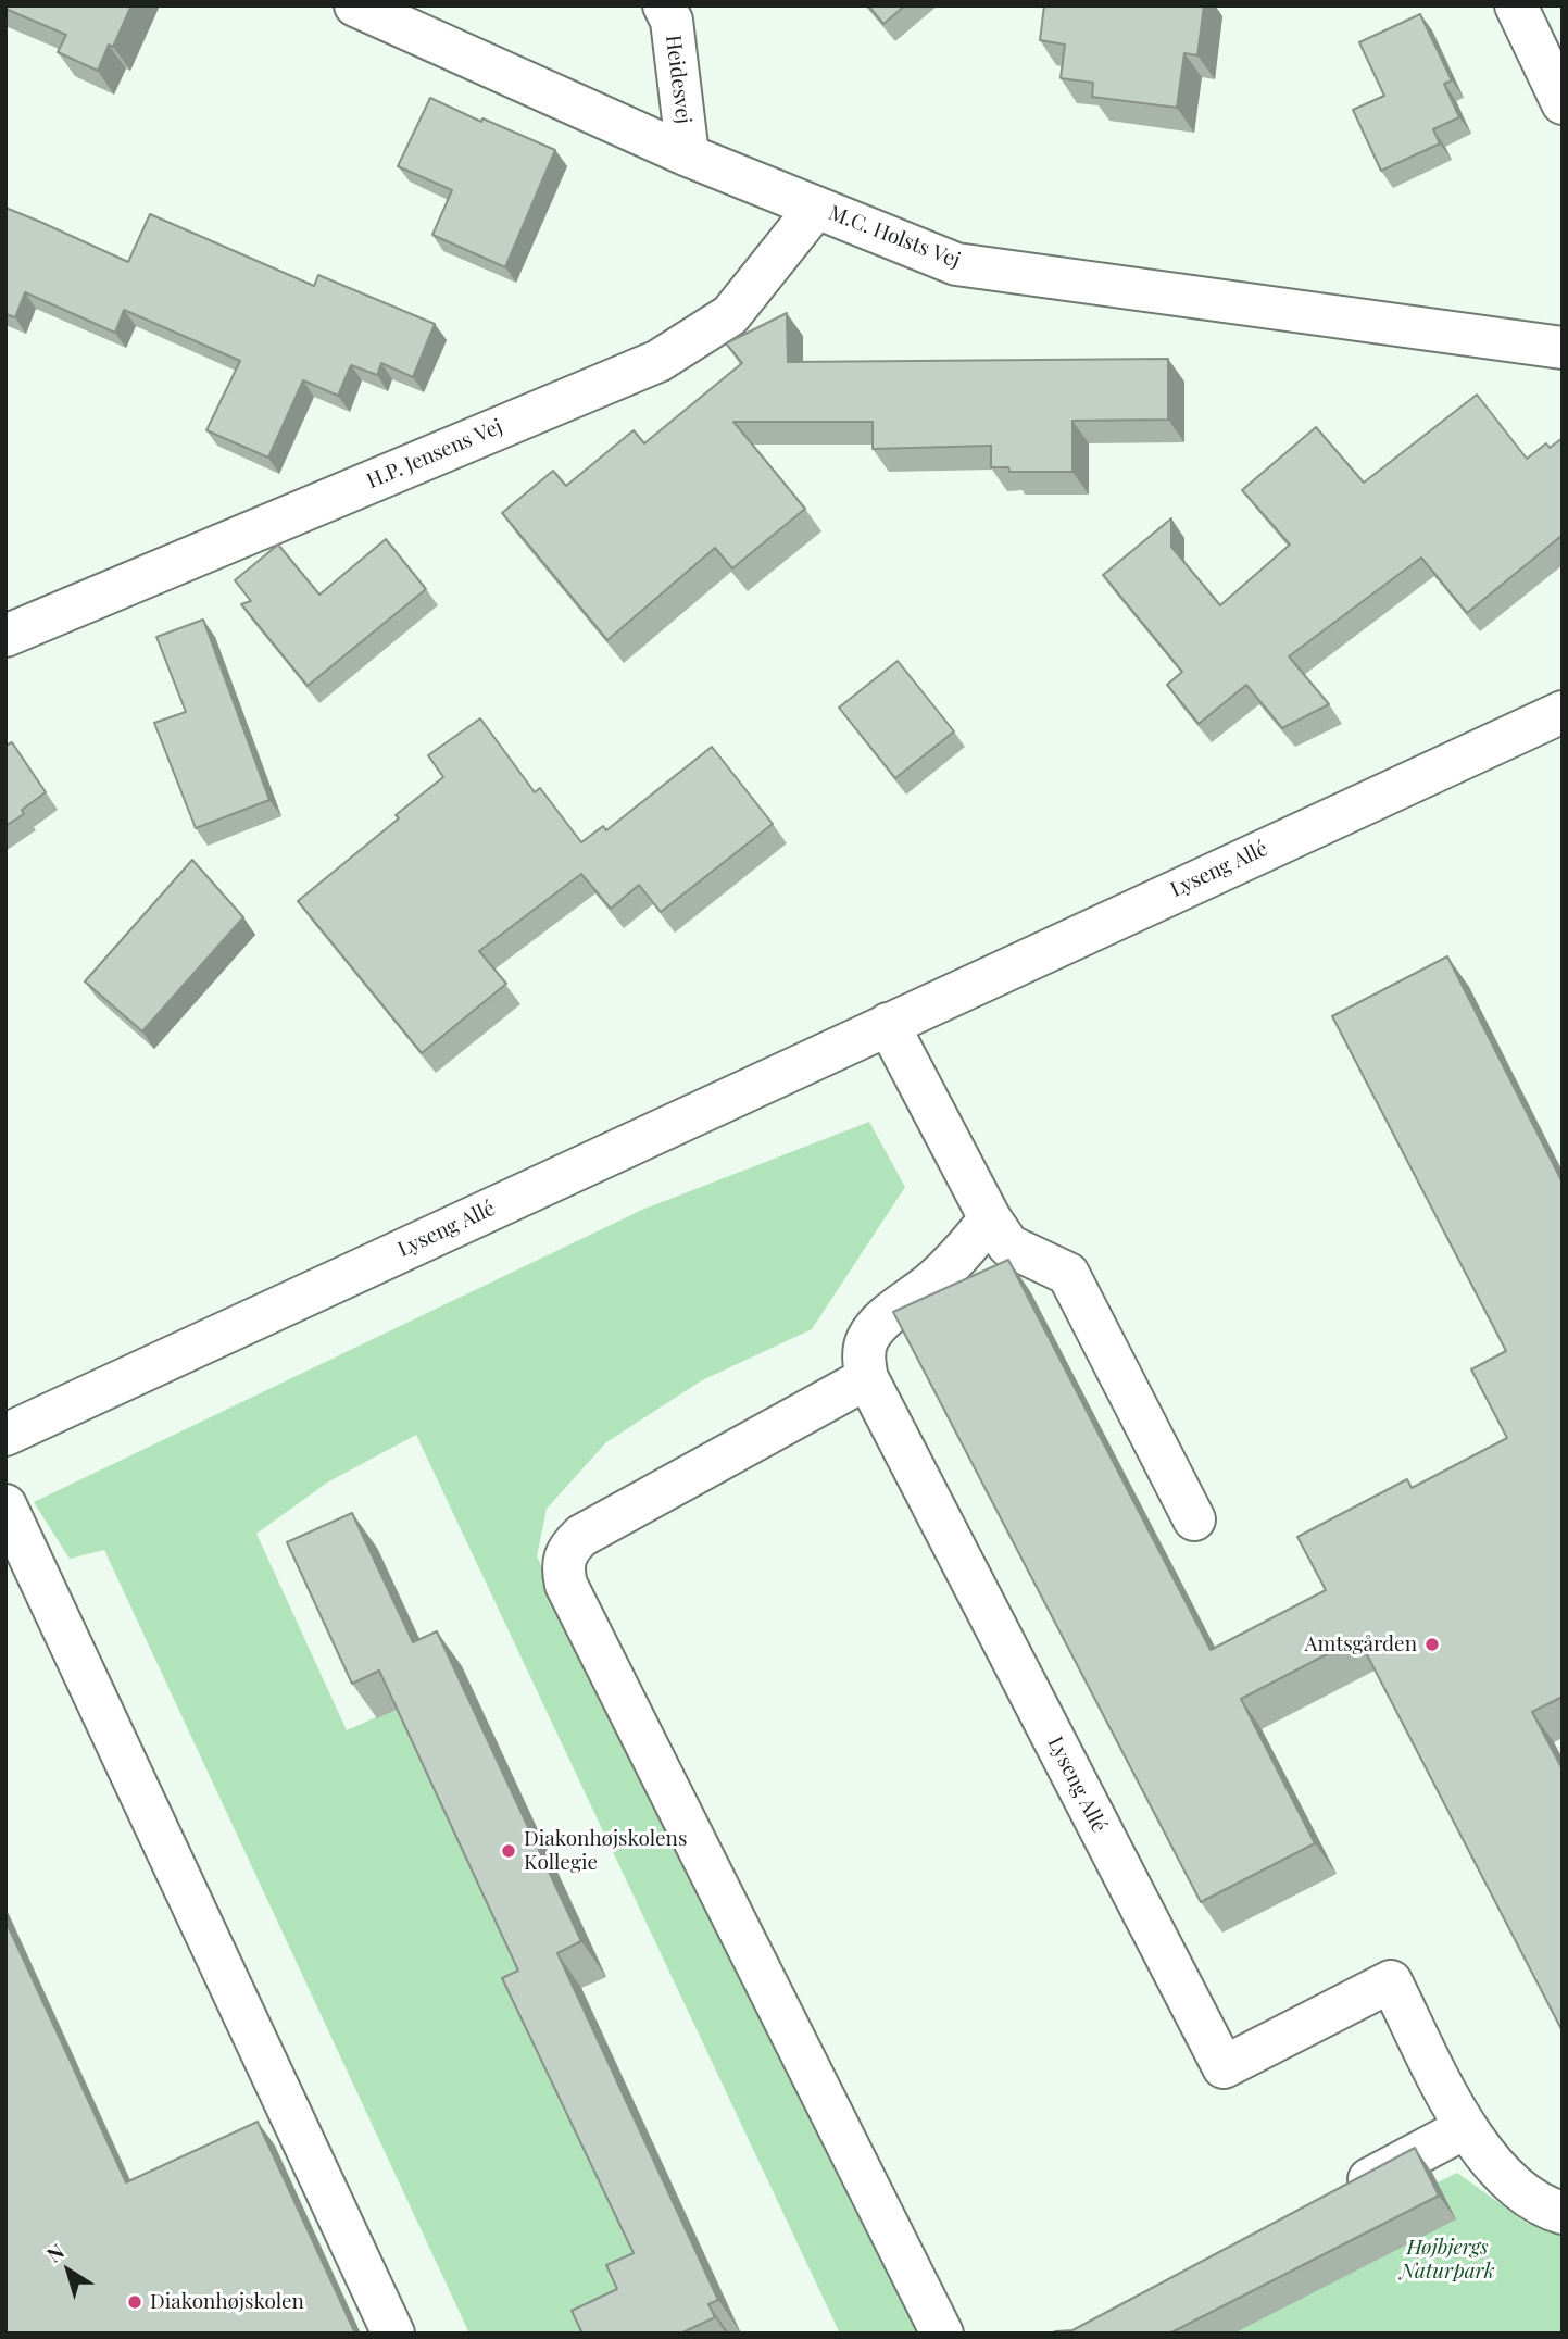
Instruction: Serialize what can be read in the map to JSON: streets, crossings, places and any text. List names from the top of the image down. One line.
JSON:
{"streets":{"street":["Heidesvej","M.C. Holsts Vej","H.P. Jensens Vej","Lyseng Allé"]},"crossings":[["Heidesvej","M.C. Holsts Vej"],["M.C. Holsts Vej","H.P. Jensens Vej"]],"parks":["Højbjergs Naturpark"],"places":["Amtsgården","Diakonhøjskolens Kollegie","Diakonhøjskolen"],"north":"top left"}
